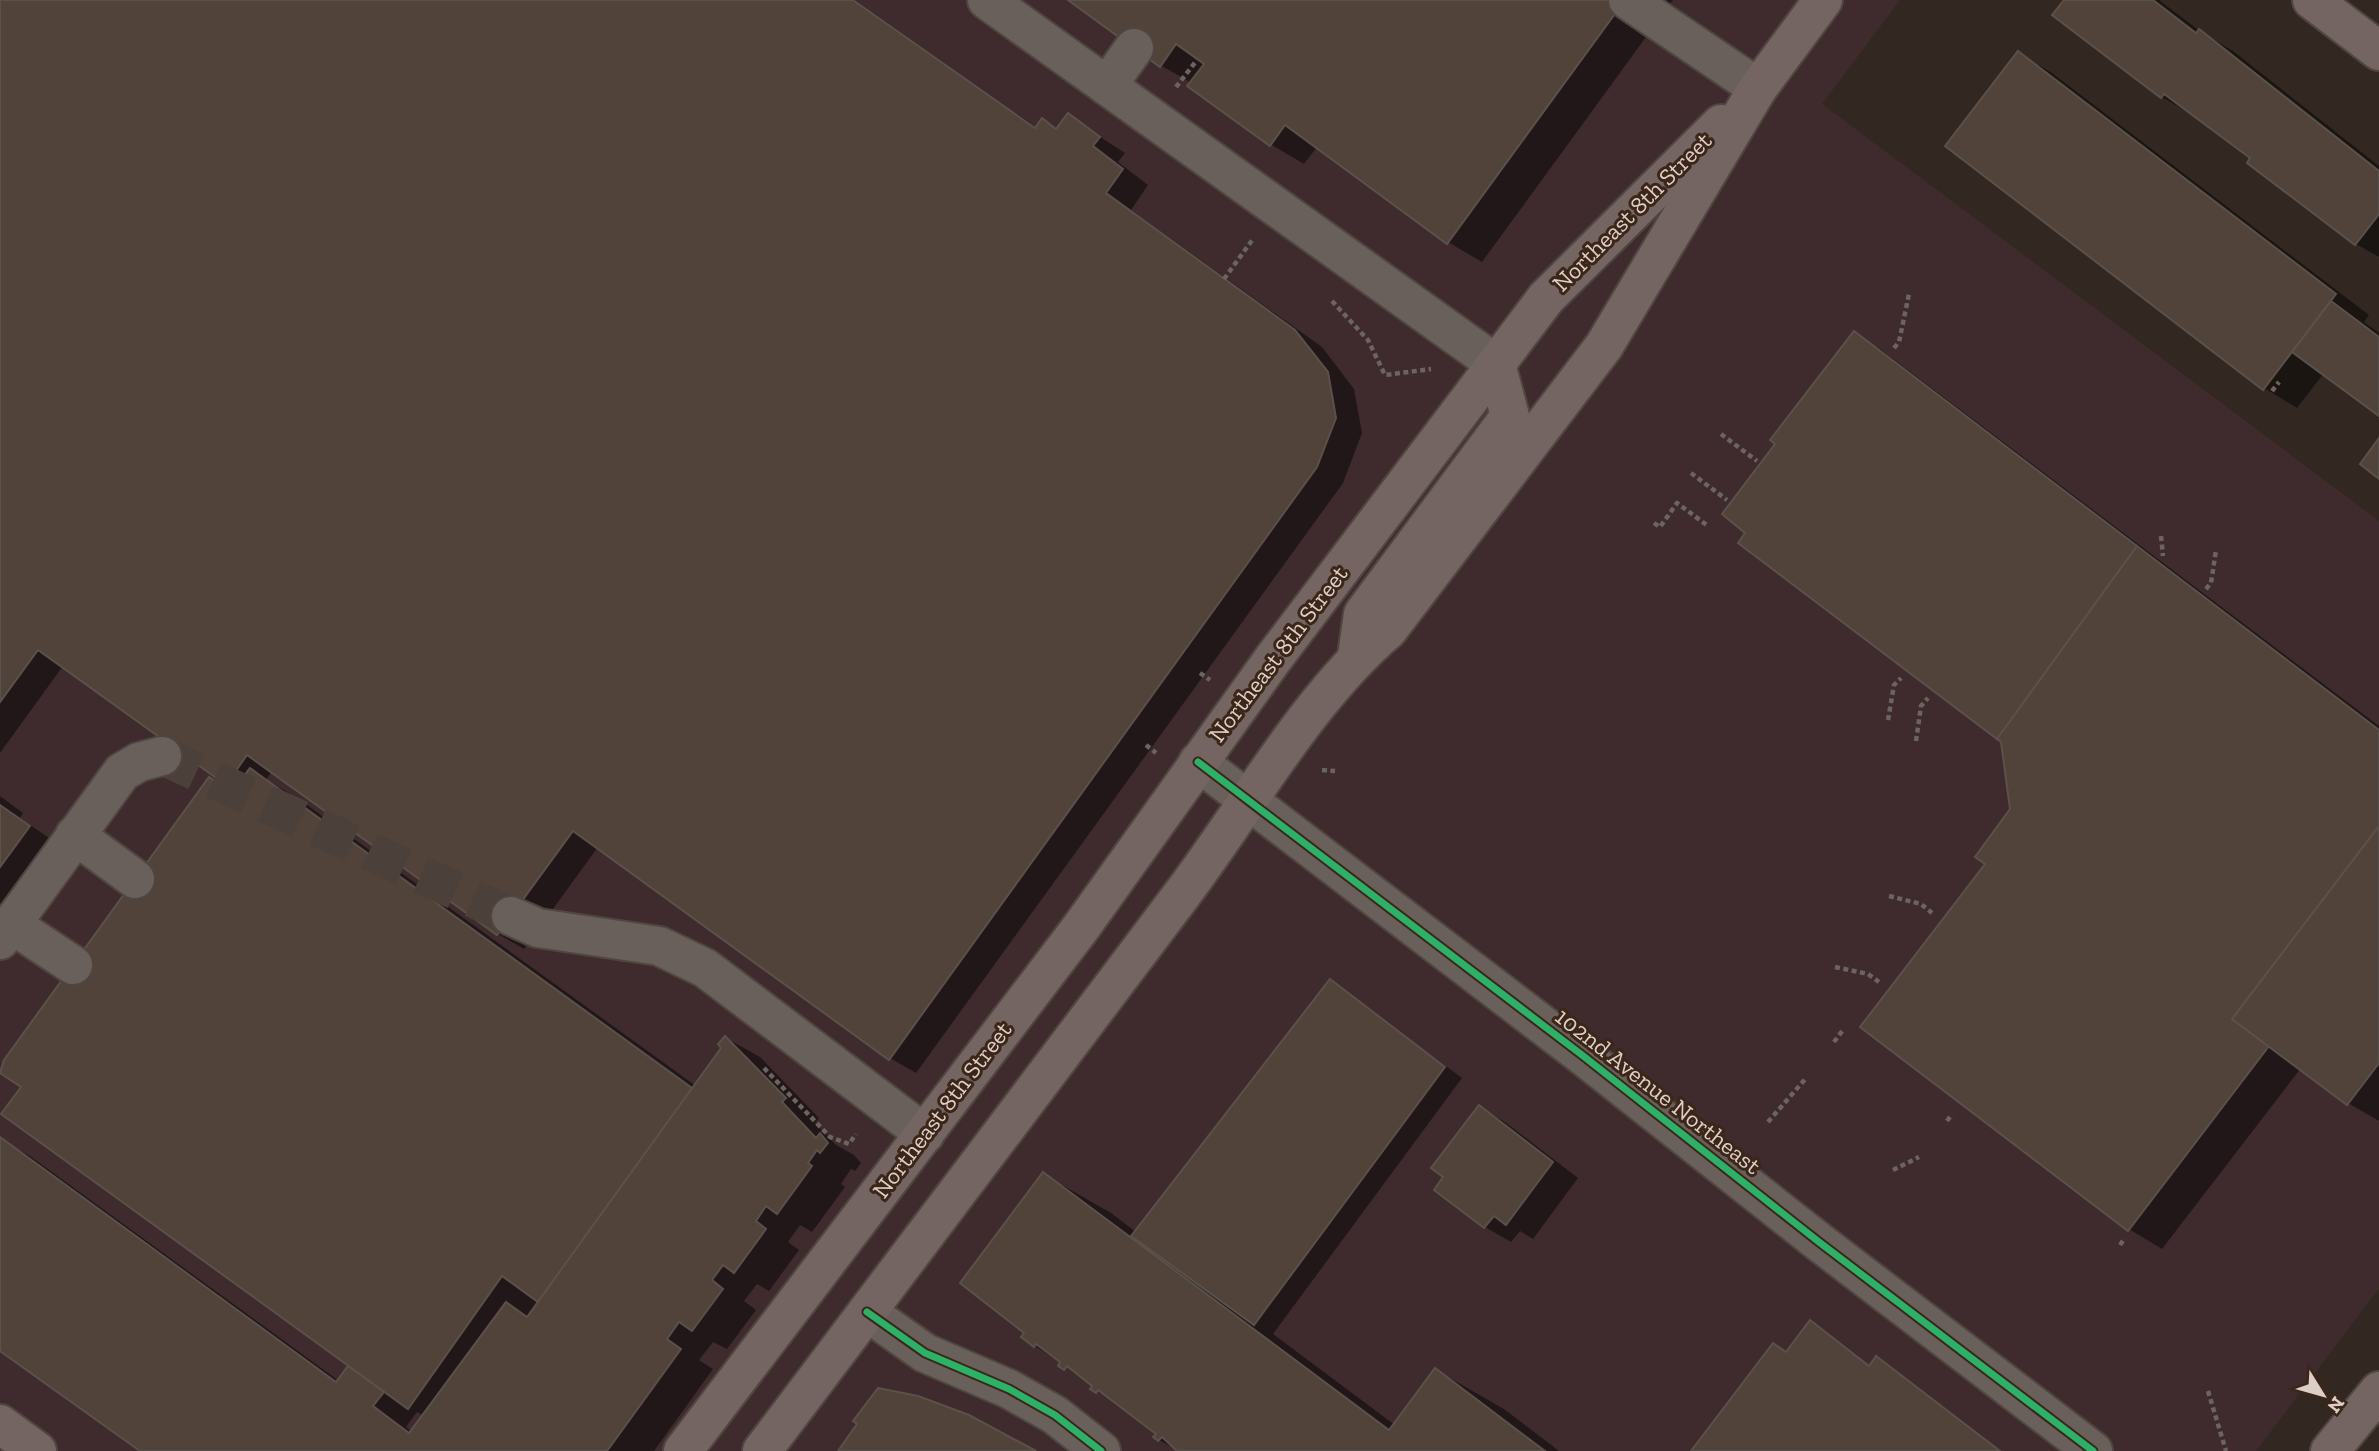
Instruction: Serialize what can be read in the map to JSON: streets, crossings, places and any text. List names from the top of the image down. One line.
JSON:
{"streets":{"main road":["Northeast 8th Street"],"street":["102nd Avenue Northeast"]},"crossings":[["Northeast 8th Street","102nd Avenue Northeast"]],"north":"bottom right"}
